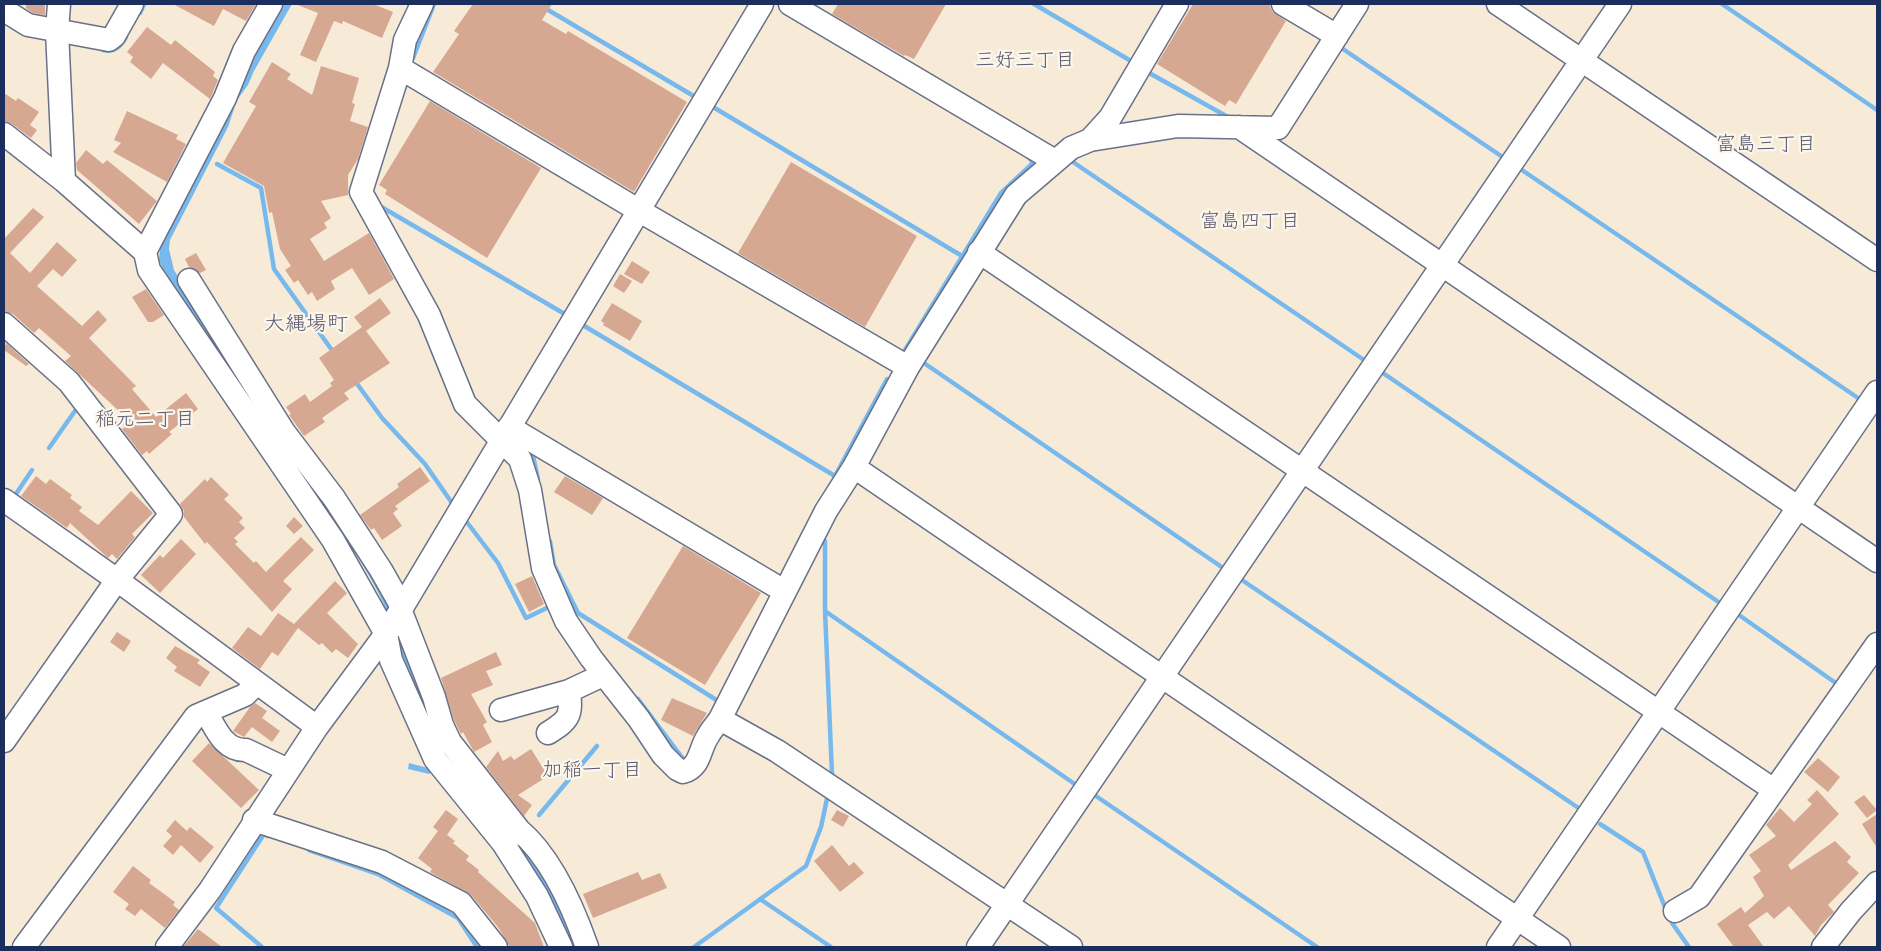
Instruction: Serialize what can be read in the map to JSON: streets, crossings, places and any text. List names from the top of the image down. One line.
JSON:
{"districts":["三好三丁目","富島三丁目","富島四丁目","大縄場町","稲元二丁目","加稲一丁目"]}
